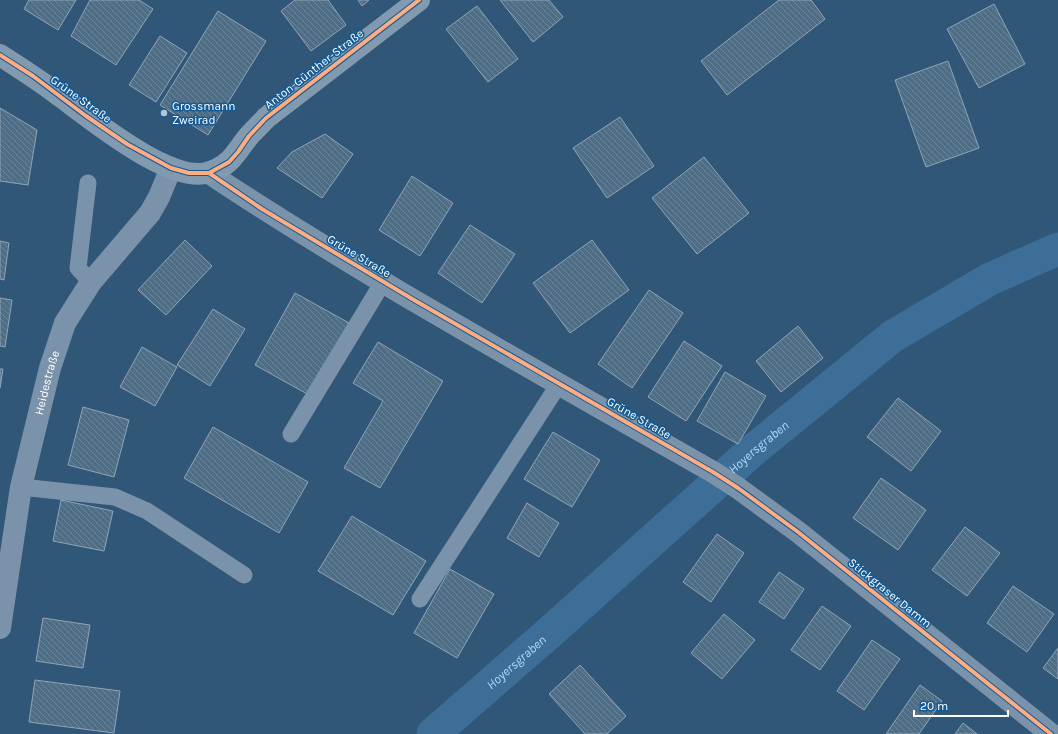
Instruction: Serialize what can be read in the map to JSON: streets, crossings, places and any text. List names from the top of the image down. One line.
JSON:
{"streets":{"main road":["Anton-Günther-Straße","Grüne Straße"],"street":["Heidestraße","Stickgraser Damm"]},"crossings":[["Anton-Günther-Straße","Grüne Straße"],["Grüne Straße","Heidestraße"],["Grüne Straße","Stickgraser Damm"]],"water":["Hoyersgraben"],"places":["Grossmann Zweirad"],"scale_bar":"20 m"}
